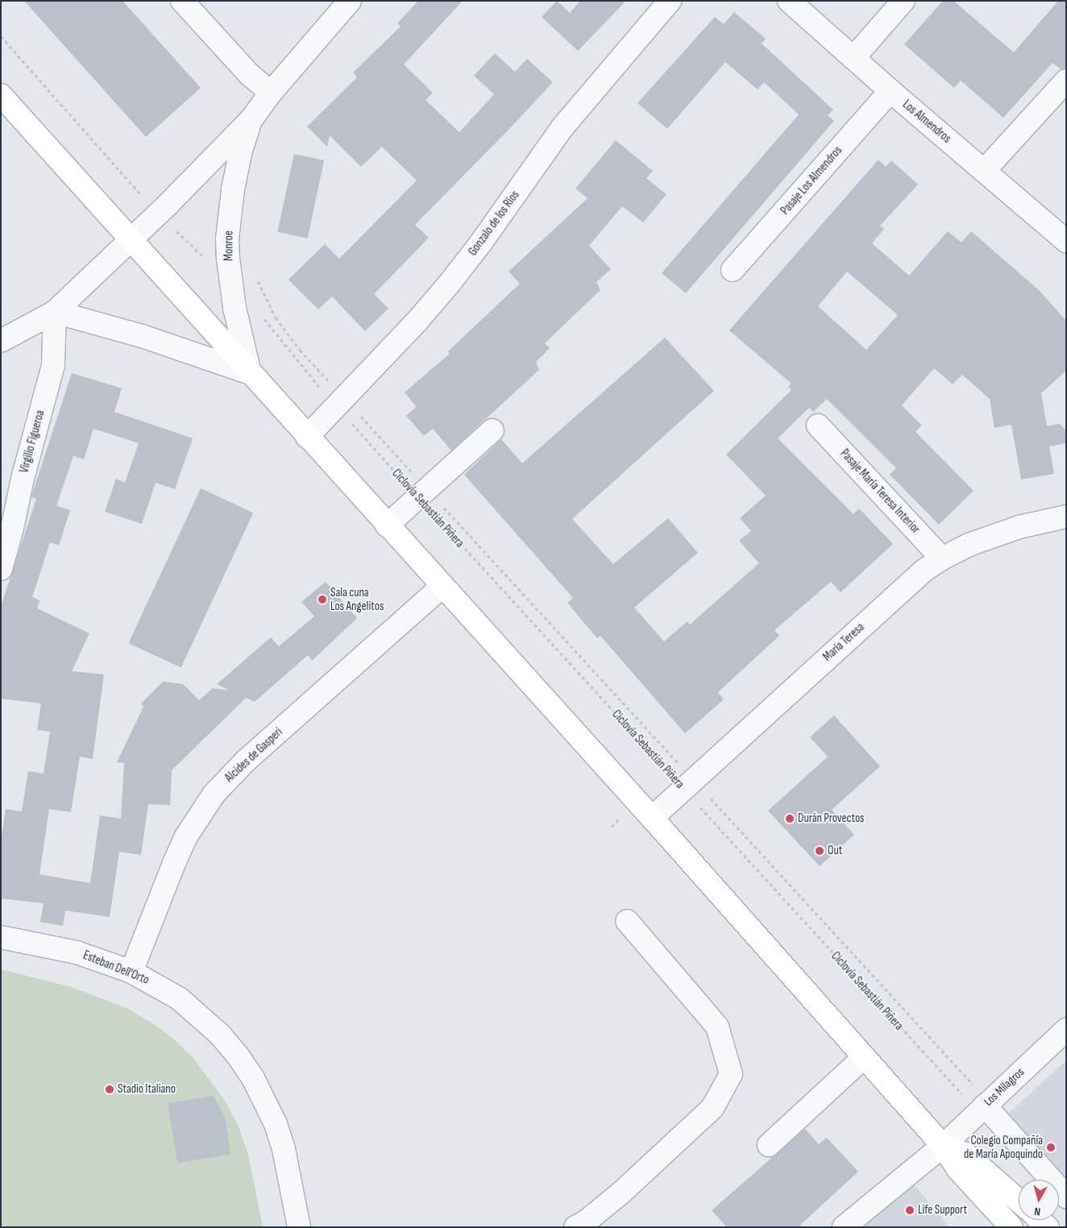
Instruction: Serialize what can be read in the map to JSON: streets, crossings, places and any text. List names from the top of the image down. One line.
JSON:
{"streets":{"street":["Los Almendros","Pasaje Los Almendros","Gonzalo de los Ríos","Monroe","Virgilio Figueroa","Pasaje María Teresa Interior","María Teresa","Alcides de Gasperi","Esteban Dell'Orto","Los Milagros"],"path":["Ciclovía Sebastián Piñera"]},"crossings":[["Los Almendros","Pasaje Los Almendros"],["Gonzalo de los Ríos","Ciclovía Sebastián Piñera"],["Pasaje María Teresa Interior","María Teresa"],["Ciclovía Sebastián Piñera","María Teresa"],["Alcides de Gasperi","Esteban Dell'Orto"]],"places":["Sala cuna Los Angelitos","Durán Provectos","Out","Stadio Italiano","Colegio Compañía de María Apoquindo","Life Support"],"north":"bottom"}
